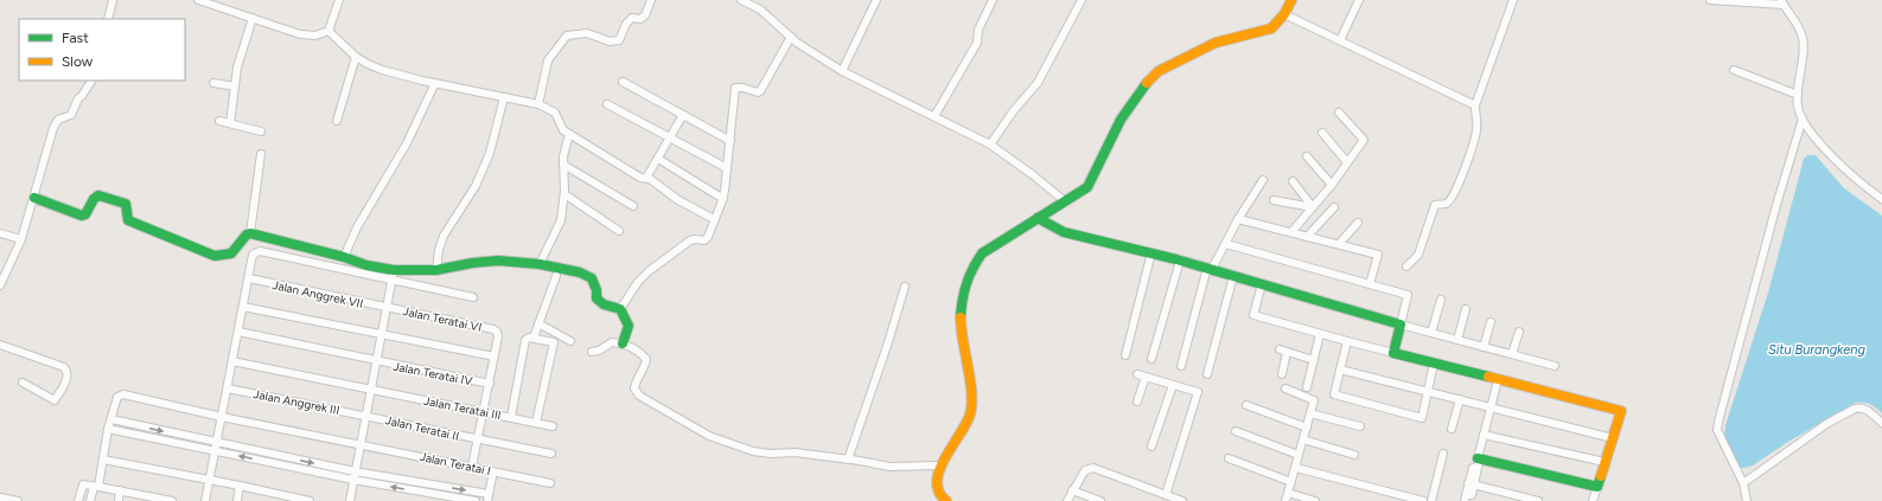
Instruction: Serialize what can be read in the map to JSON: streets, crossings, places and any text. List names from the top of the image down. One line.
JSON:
{"streets":{"street":["Jalan Anggrek VII","Jalan Teratai VI","Jalan Teratai IV","Jalan Anggrek III","Jalan Teratai III","Jalan Teratai II","Jalan Teratai I"]},"crossings":[["Jalan Anggrek VII","Jalan Teratai VI"],["Jalan Anggrek III","Jalan Teratai II"]],"water":["Situ Burangkeng"],"legend":["Fast","Slow"]}
